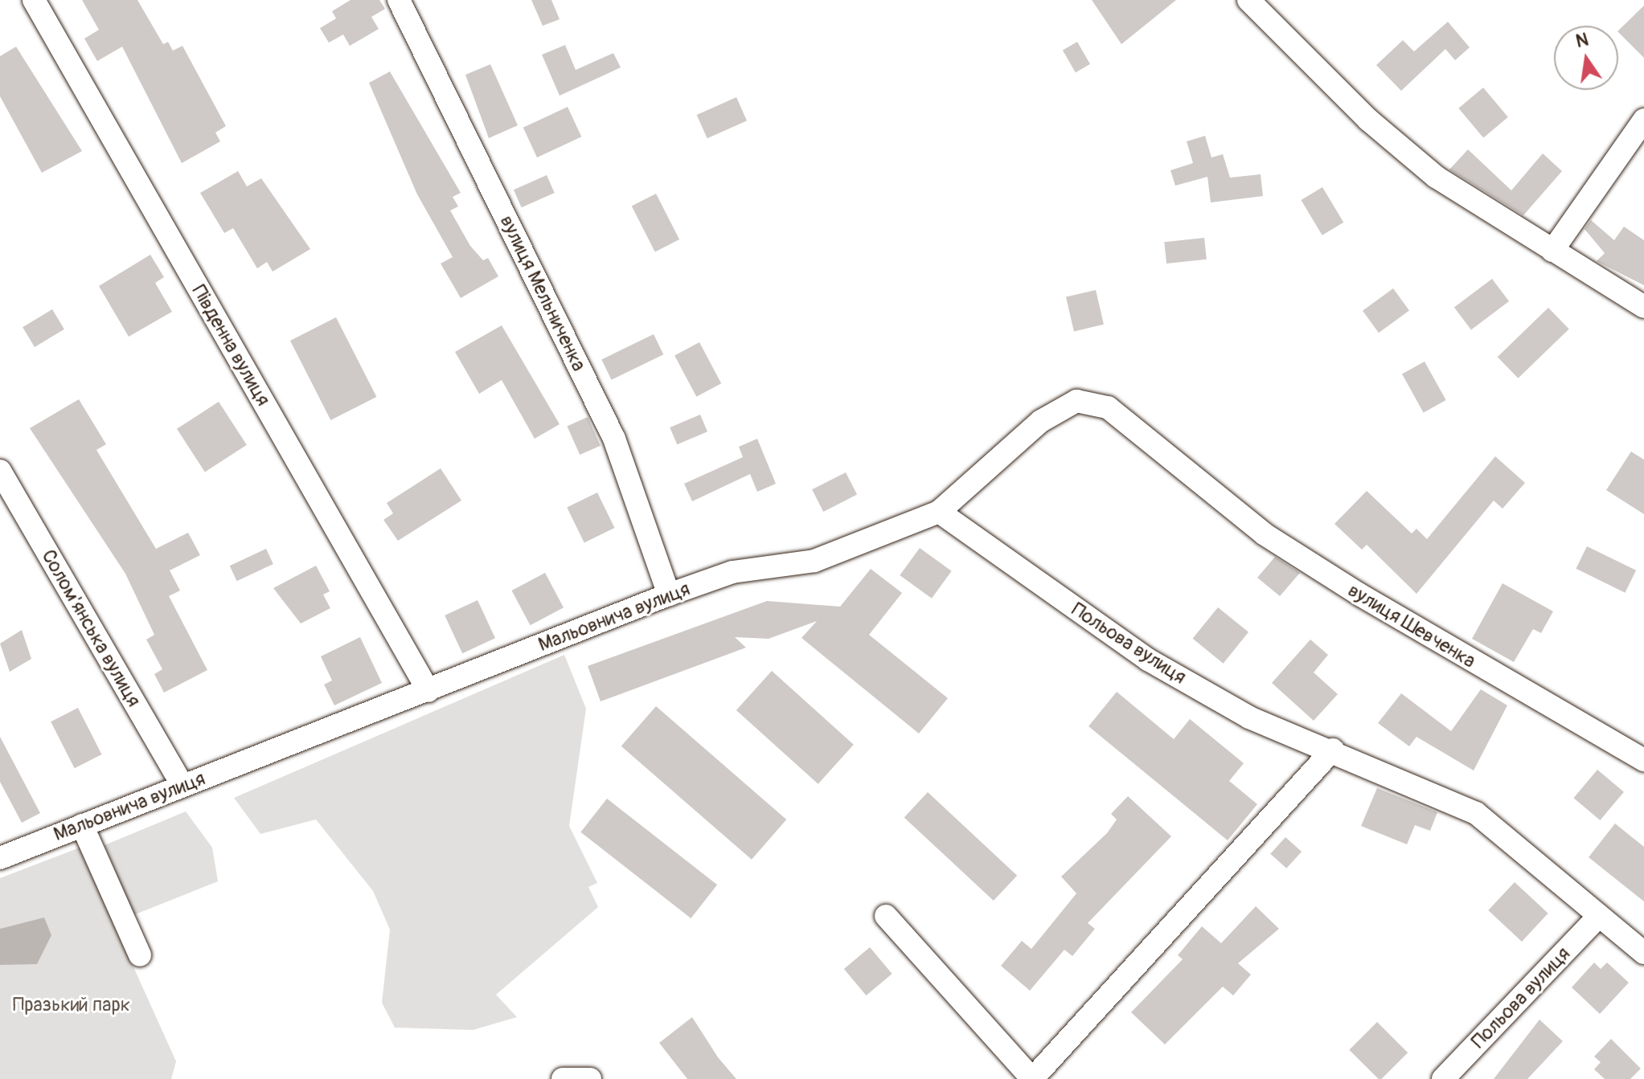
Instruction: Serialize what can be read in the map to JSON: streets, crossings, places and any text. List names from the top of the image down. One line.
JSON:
{"streets":{"street":["вулиця Мельниченка","Південна вулиця","Мальовнича вулиця","вулиця Шевченка","Солом'янська вулиця","Польова вулиця"]},"crossings":[["вулиця Мельниченка","Мальовнича вулиця"],["Південна вулиця","Мальовнича вулиця"],["Мальовнича вулиця","вулиця Шевченка"],["Мальовнича вулиця","Солом'янська вулиця"],["Мальовнича вулиця","Польова вулиця"]],"parks":["Празький парк"],"north":"top"}
